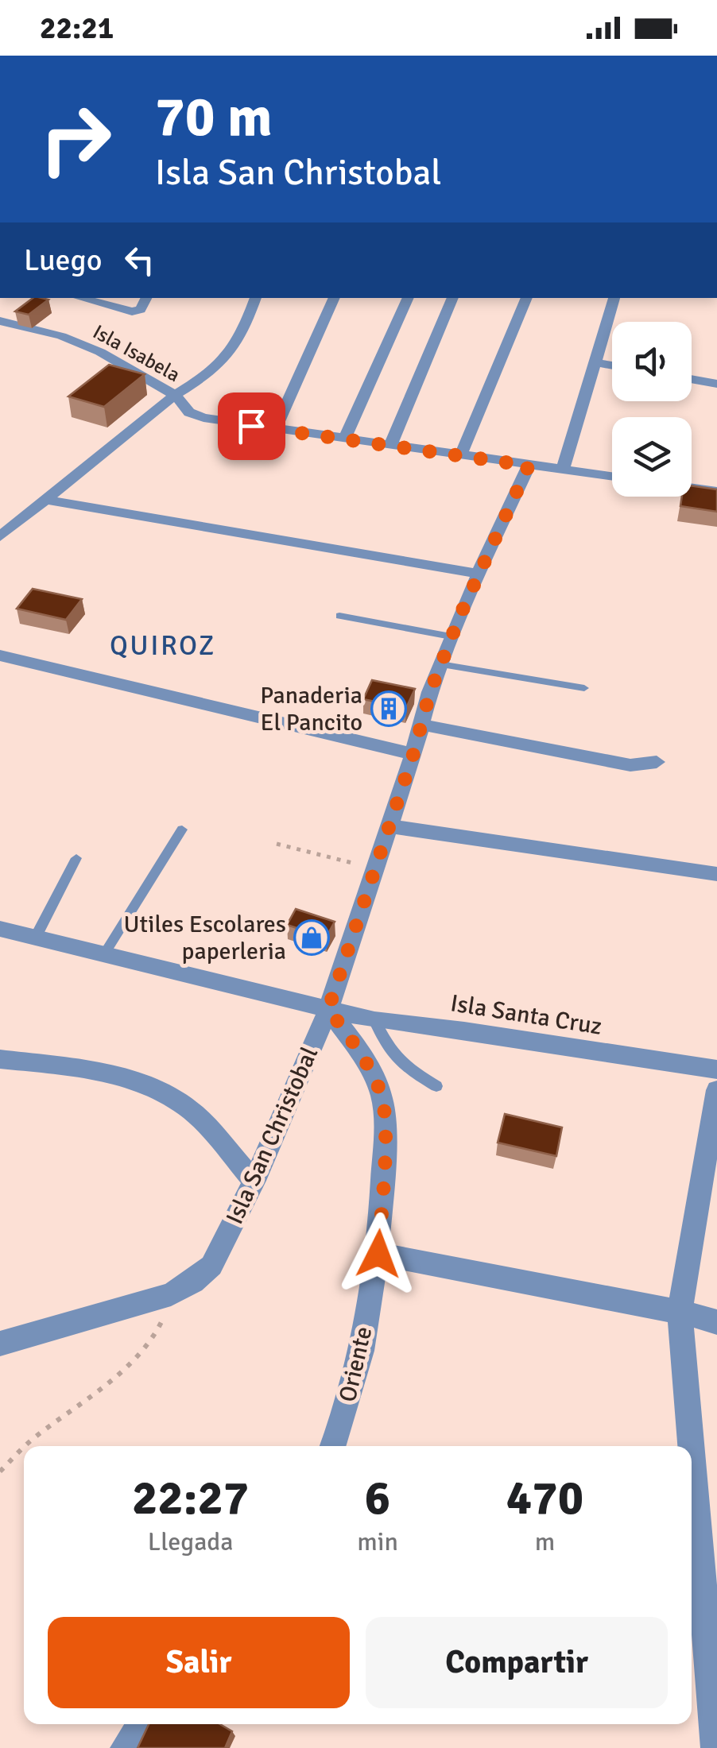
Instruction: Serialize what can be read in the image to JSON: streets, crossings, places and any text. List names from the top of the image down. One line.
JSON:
{"streets":{"street":["Isla Isabela","Isla Santa Cruz","Isla San Christobal","Oriente"]},"crossings":[["Isla Isabela","Isla San Christobal"],["Isla Santa Cruz","Isla San Christobal"],["Isla Santa Cruz","Oriente"],["Isla San Christobal","Oriente"]],"districts":["QUIROZ"],"places":{"building":["Panaderia El Pancito"],"shop":["Utiles Escolares paperleria"]},"page":{"status":"22:21","turn":["70 m","Isla San Christobal"],"then":"Luego","eta":["22:27","Llegada","6","min","470","m"],"buttons":["Salir","Compartir"]}}
